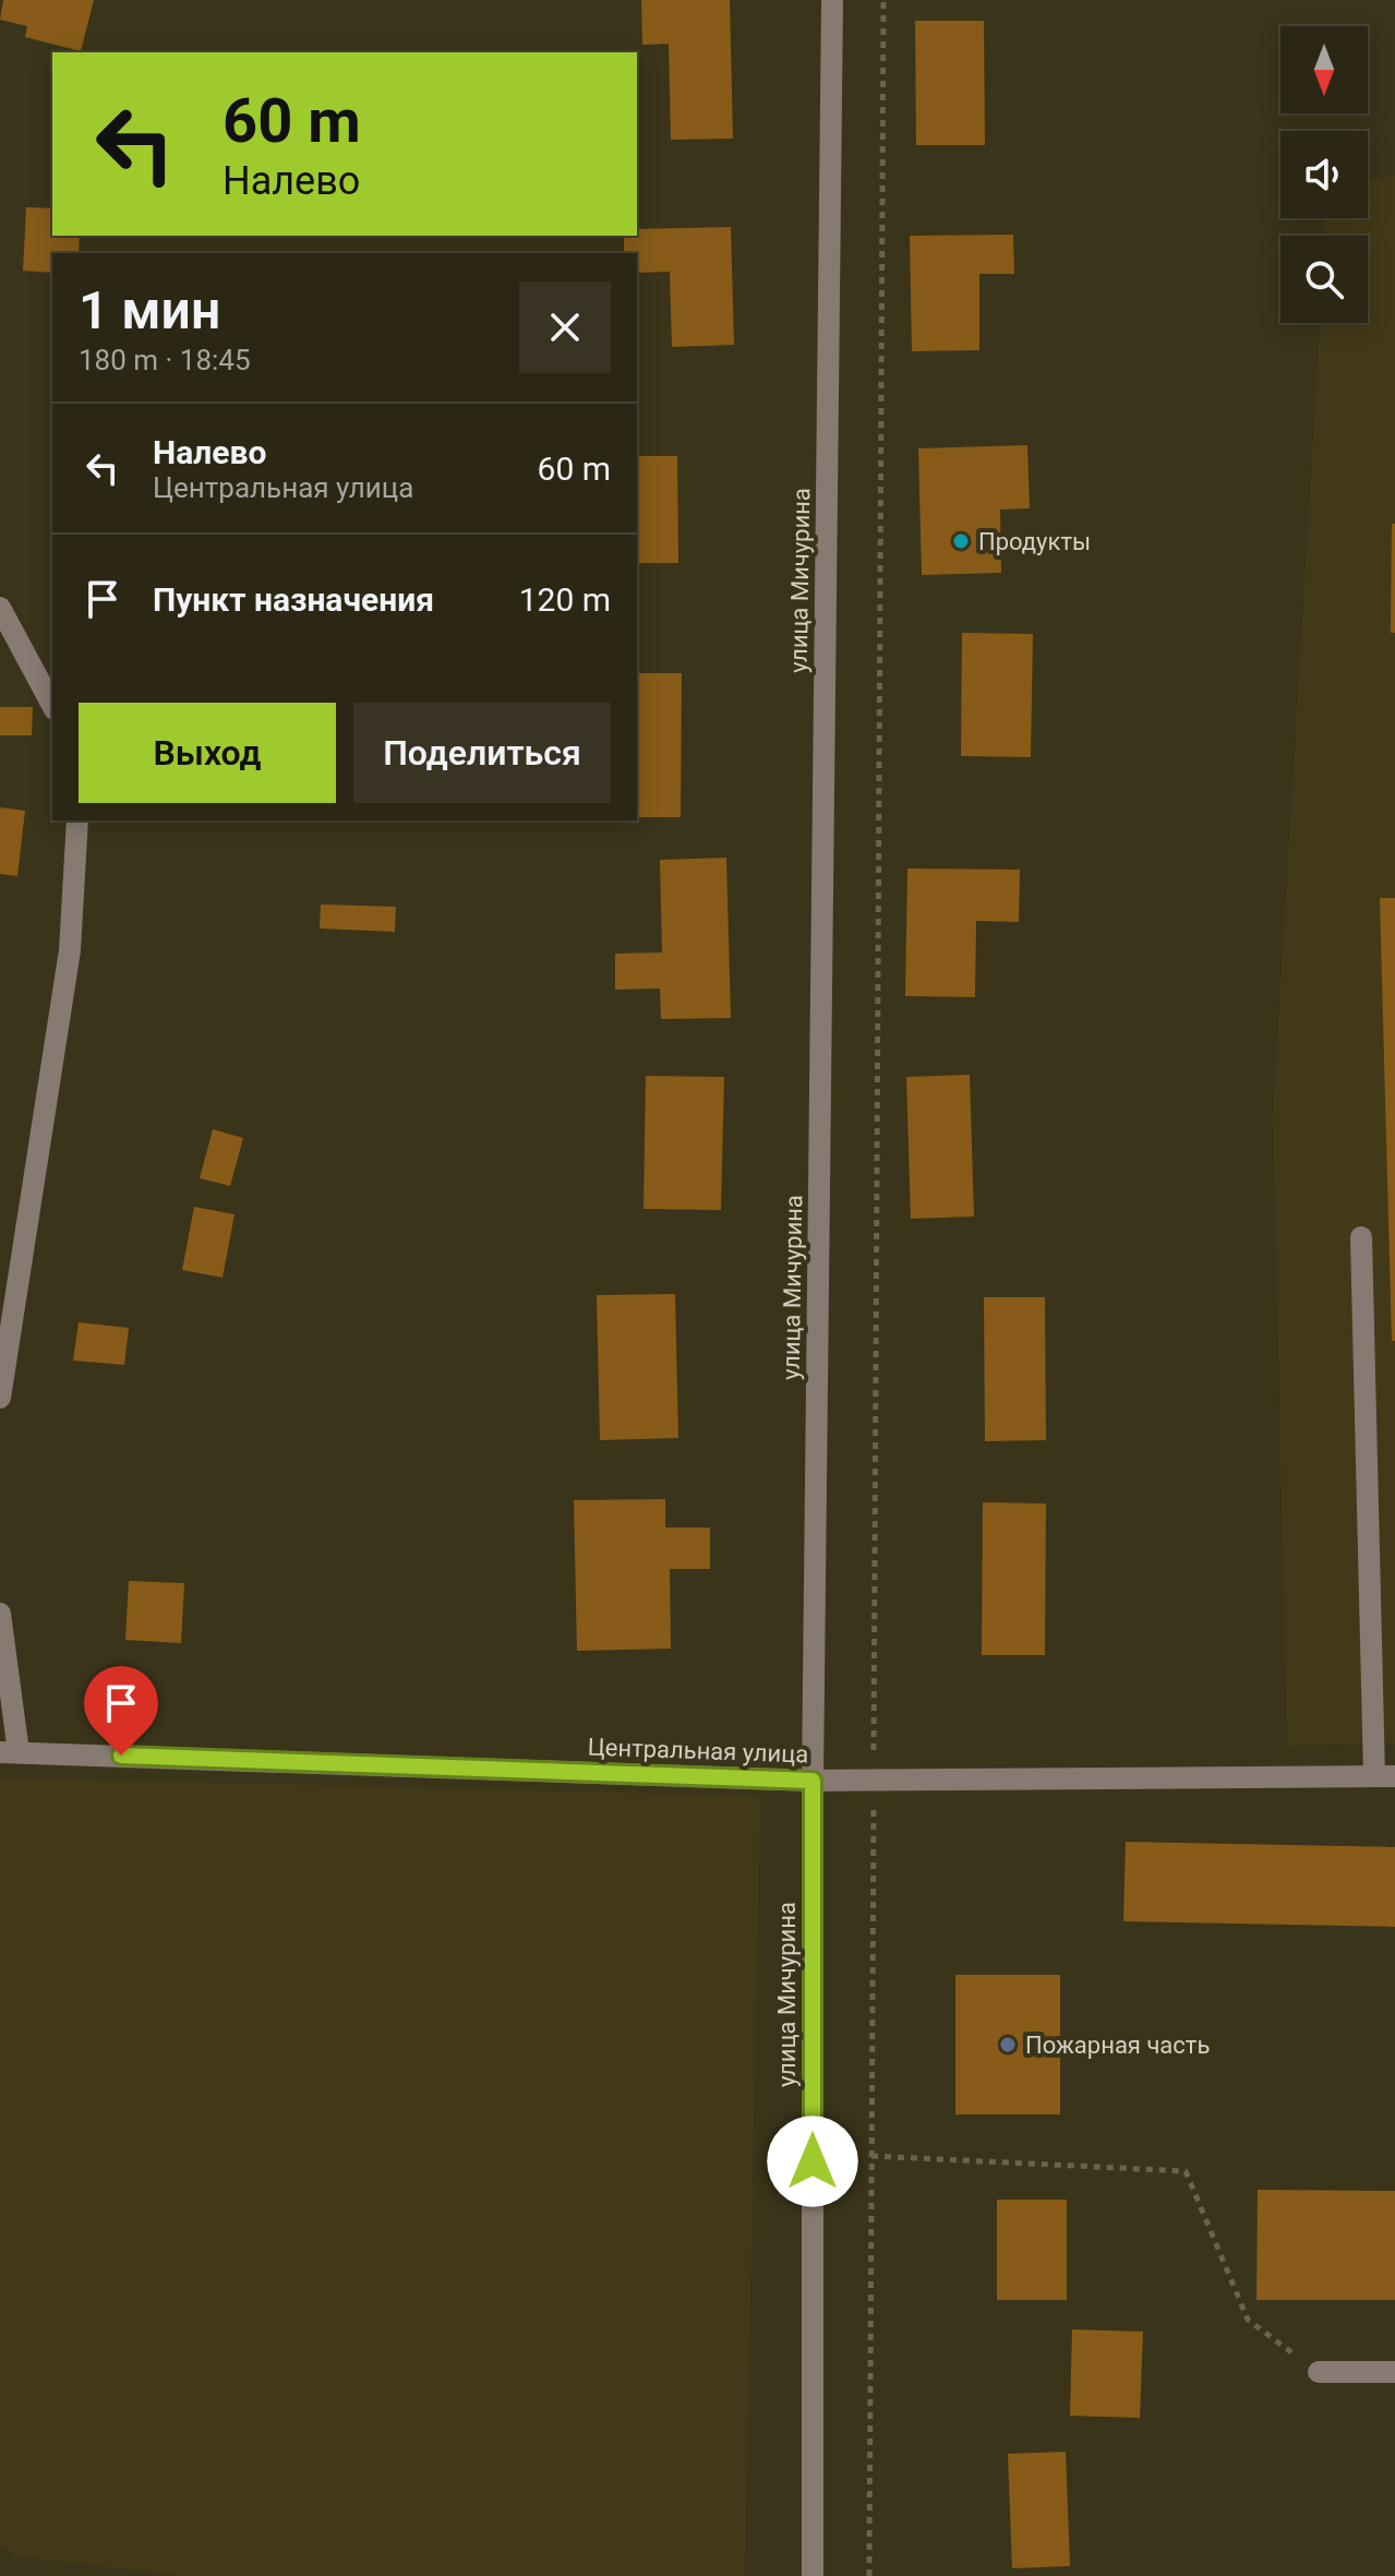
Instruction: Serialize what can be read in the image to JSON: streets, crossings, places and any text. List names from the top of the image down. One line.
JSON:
{"streets":{"street":["улица Мичурина","Центральная улица"]},"crossings":[["улица Мичурина","Центральная улица"]],"places":["Продукты","Пожарная часть"],"north":"bottom","page":{"turn":["60 m","Налево"],"heading":["1 мин","180 m · 18:45"],"list":[{"name":"Налево","note":"Центральная улица","value":"60 m"},{"name":"Пункт назначения","value":"120 m"}],"buttons":["Выход","Поделиться"]}}
